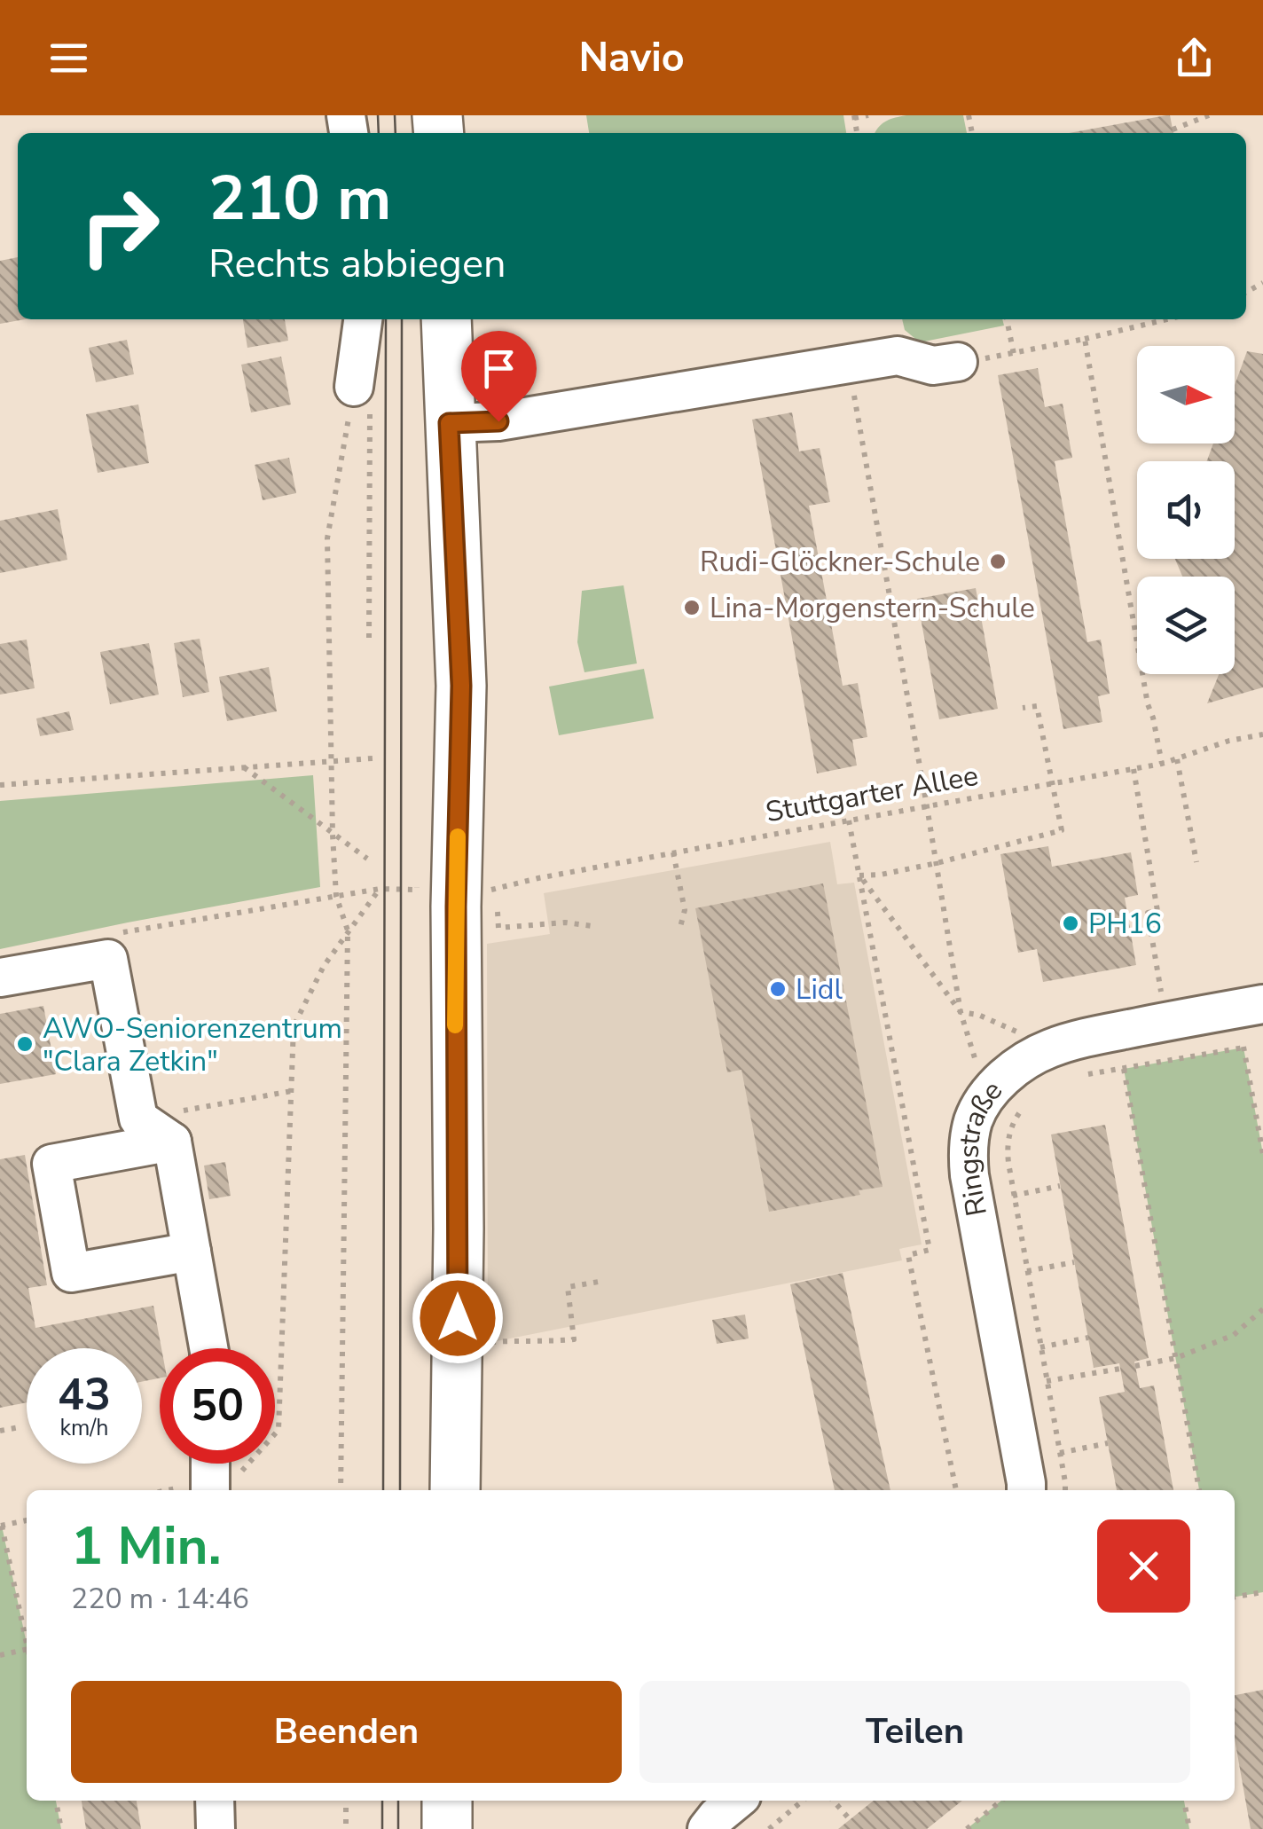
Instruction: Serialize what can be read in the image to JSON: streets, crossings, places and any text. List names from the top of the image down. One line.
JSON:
{"streets":{"street":["Ringstraße"],"path":["Stuttgarter Allee"]},"places":["Rudi-Glöckner-Schule","Lina-Morgenstern-Schule","PH16","Lidl","AWO-Seniorenzentrum \"Clara Zetkin\""],"north":"right","page":{"header":"Navio","turn":["210 m","Rechts abbiegen"],"speed":"43 km/h","limit":"50","heading":["1 Min.","220 m · 14:46"],"buttons":["Beenden","Teilen"]}}
